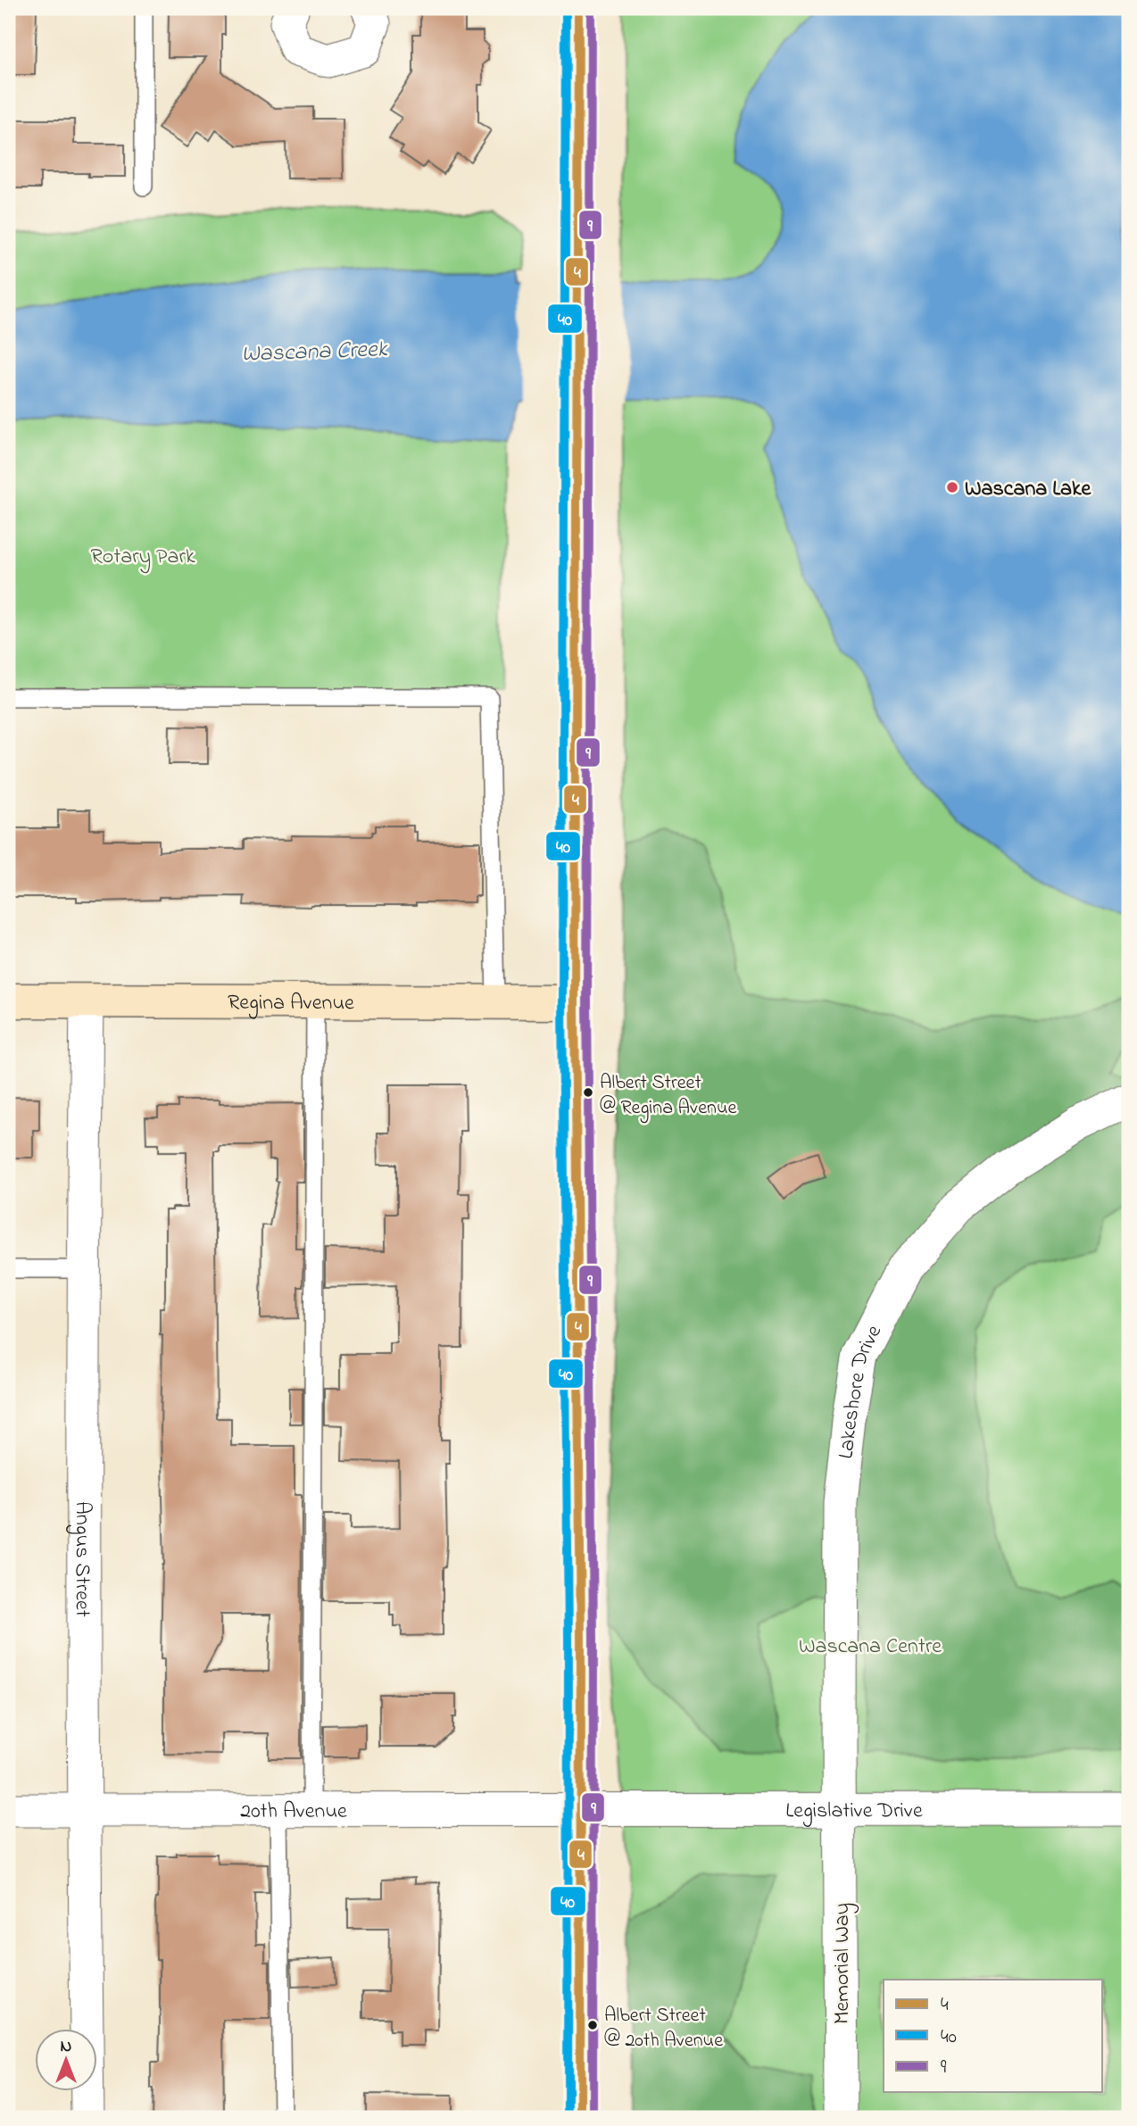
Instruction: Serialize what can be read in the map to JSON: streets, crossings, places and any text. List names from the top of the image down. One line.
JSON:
{"streets":{"street":["Regina Avenue","Lakeshore Drive","Angus Street","20th Avenue","Legislative Drive","Memorial Way"]},"crossings":[["Regina Avenue","Angus Street"],["Lakeshore Drive","Legislative Drive"],["Lakeshore Drive","Memorial Way"],["Angus Street","20th Avenue"],["20th Avenue","Legislative Drive"],["Legislative Drive","Memorial Way"]],"water":["Wascana Creek"],"parks":["Rotary Park","Wascana Centre"],"places":["Wascana Lake","Albert Street @ Regina Avenue","Albert Street @ 20th Avenue"],"lines":["transit line 4","transit line 40","transit line 9"],"legend":["4","40","9"],"north":"top"}
